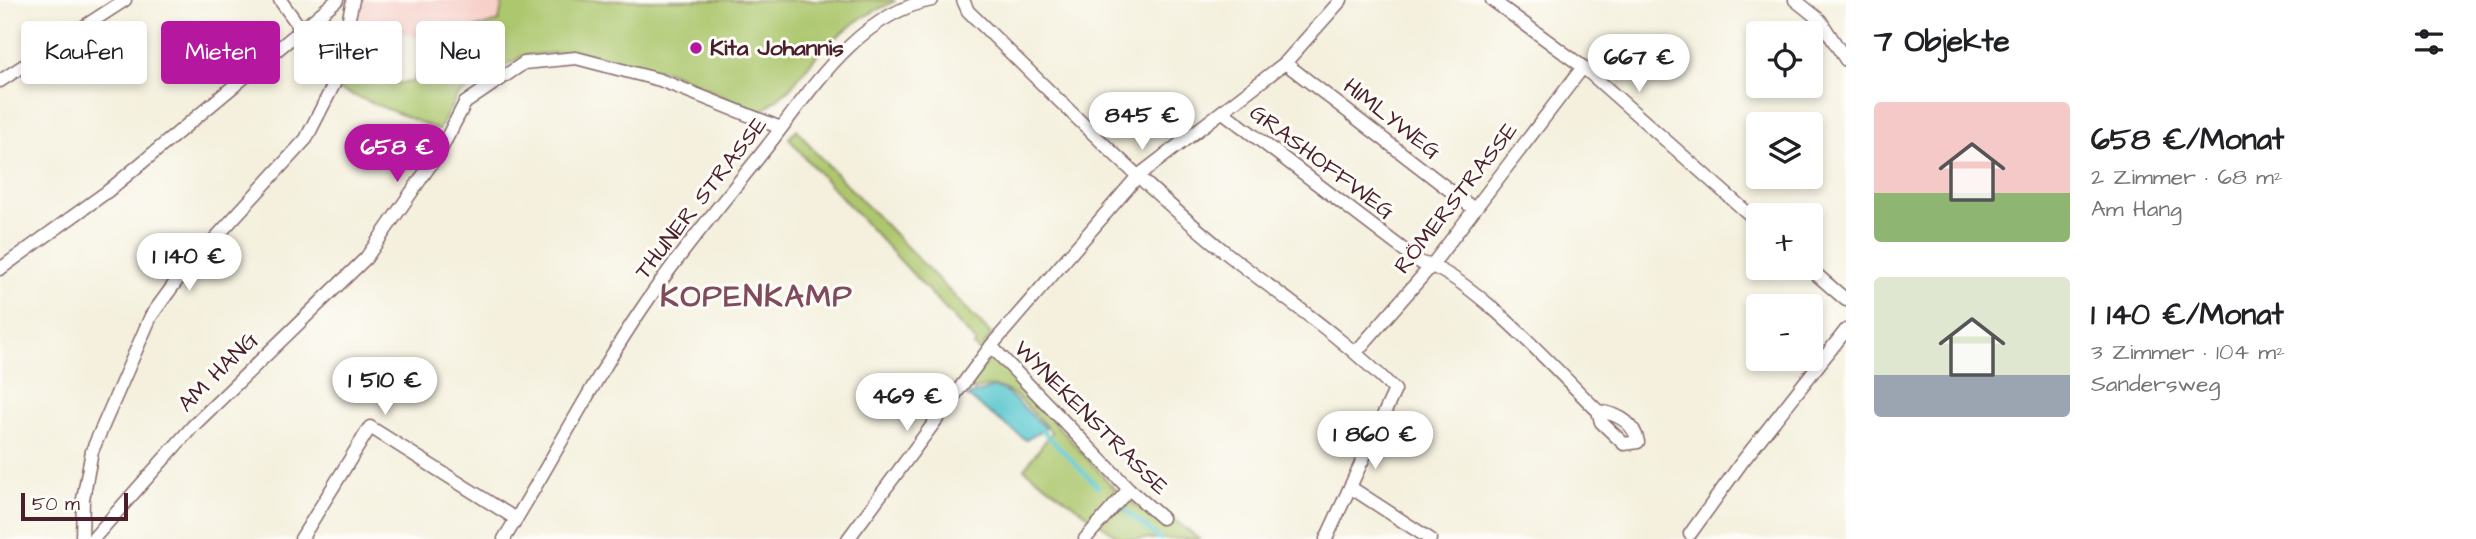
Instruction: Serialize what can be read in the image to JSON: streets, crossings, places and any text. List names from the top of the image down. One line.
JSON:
{"streets":{"street":["HIMLYWEG","GRASHOFFWEG","THUNER STRASSE","RÖMERSTRASSE","AM HANG","WYNEKENSTRASSE"]},"crossings":[["HIMLYWEG","RÖMERSTRASSE"],["GRASHOFFWEG","RÖMERSTRASSE"],["THUNER STRASSE","AM HANG"]],"districts":["KOPENKAMP"],"places":["Kita Johannis"],"scale_bar":"50 m","page":{"heading":"7 Objekte","map_buttons":["+","−"],"chip":["Kaufen","Mieten","Filter","Neu"],"price":["667 €","845 €","658 €","1 140 €","1 510 €","469 €","1 860 €"],"list":[{"name":"658 €/Monat","note":"2 Zimmer · 68 m² · Am Hang"},{"name":"1 140 €/Monat","note":"3 Zimmer · 104 m² · Sandersweg"}],"scale":"50 m"}}
